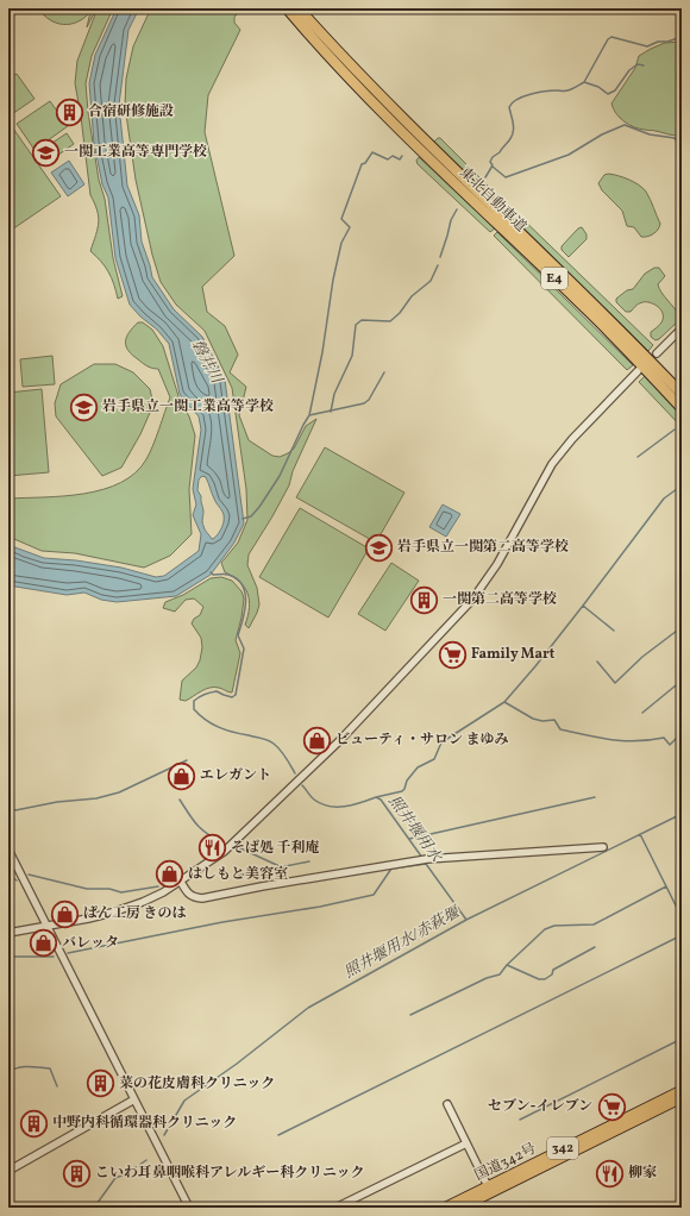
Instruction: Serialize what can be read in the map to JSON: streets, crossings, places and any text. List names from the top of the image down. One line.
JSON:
{"streets":{"highway":["東北自動車道","E4","342","国道342号"]},"water":["磐井川","照井堰用水","照井堰用水/赤萩堰"],"places":{"building":["合宿研修施設","一関第二高等学校","菜の花皮膚科クリニック","中野内科循環器科クリニック","こいわ耳鼻咽喉科アレルギー科クリニック"],"school or university":["一関工業高等専門学校","岩手県立一関工業高等学校","岩手県立一関第二高等学校"],"supermarket":["Family Mart","セブン-イレブン"],"shop":["ビューティ・サロン まゆみ","エレガント","はしもと美容室","ぱん工房 きのは","バレッタ"],"restaurant":["そば処 千利庵","柳家"]}}
